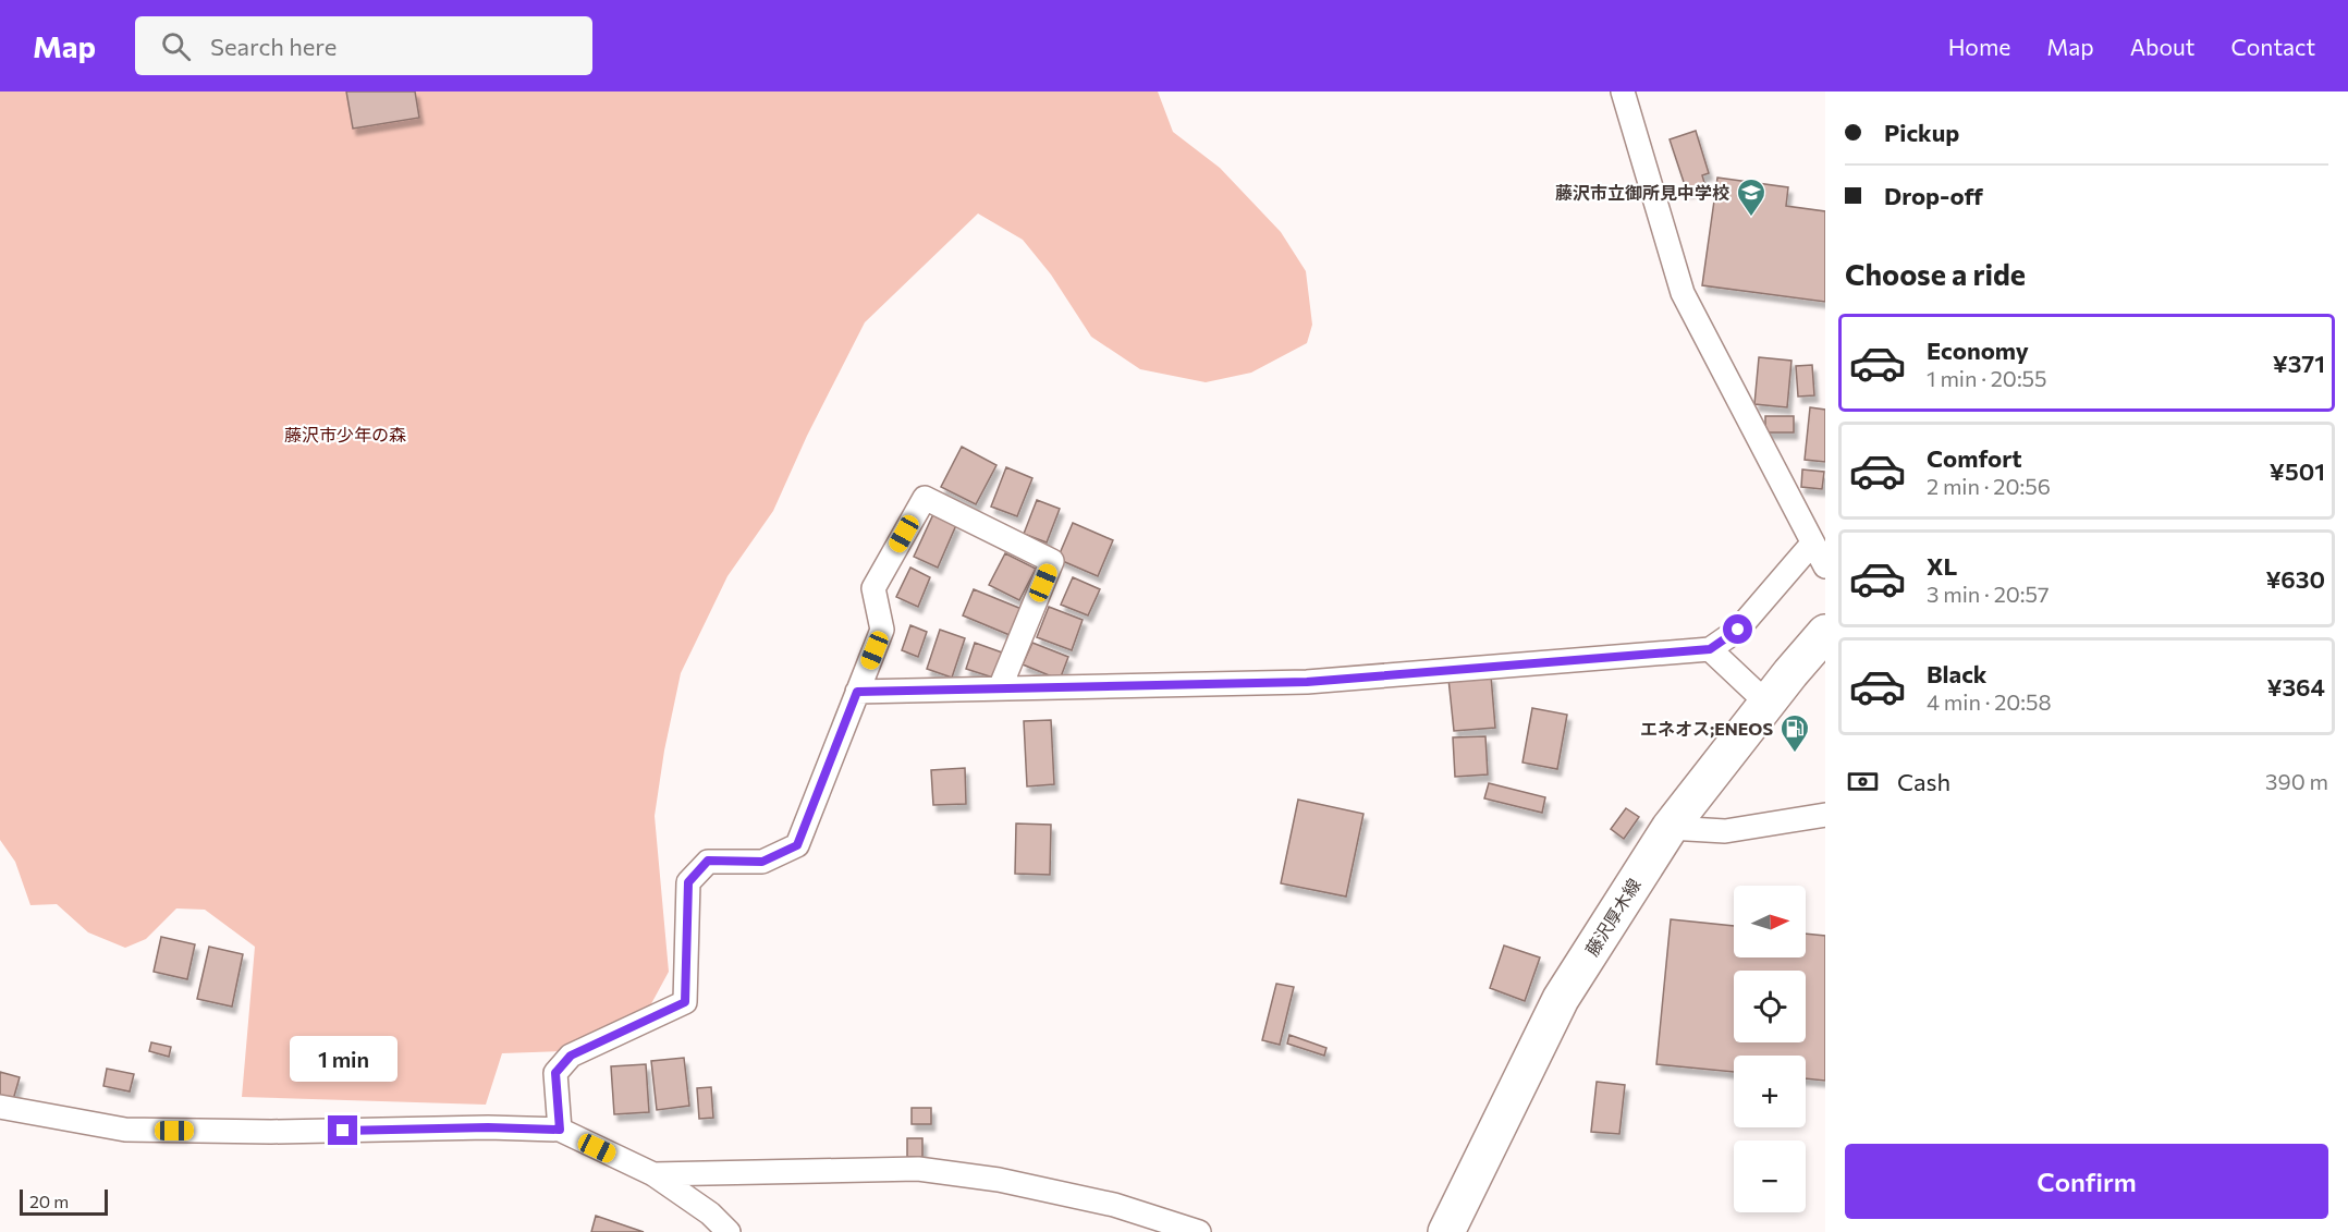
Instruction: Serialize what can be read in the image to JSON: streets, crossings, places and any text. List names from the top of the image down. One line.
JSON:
{"streets":{"main road":["藤沢厚木線"]},"parks":["藤沢市少年の森"],"places":{"school or university":["藤沢市立御所見中学校"],"fuel station":["エネオス;ENEOS"]},"scale_bar":"20 m","north":"right","page":{"header":"Map","search":"Search here","nav":["Home","Map","About","Contact"],"banner":["Pickup","Drop-off"],"heading":"Choose a ride","list":[{"name":"Economy","note":"1 min · 20:55","value":"¥371"},{"name":"Comfort","note":"2 min · 20:56","value":"¥501"},{"name":"XL","note":"3 min · 20:57","value":"¥630"},{"name":"Black","note":"4 min · 20:58","value":"¥364"}],"pay":["Cash","390 m"],"map_buttons":["+","−"],"bubble":"1 min","buttons":"Confirm","scale":"20 m"}}
